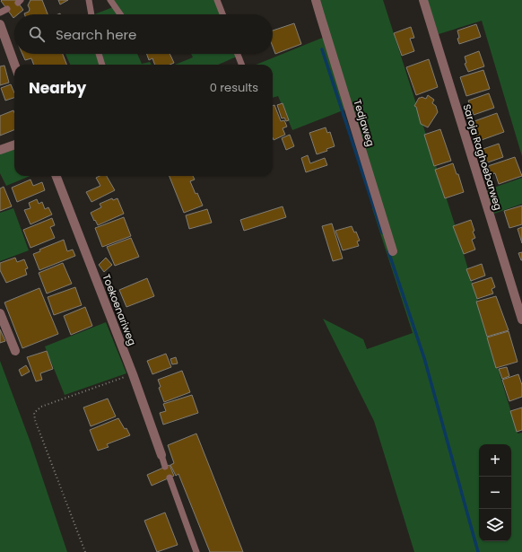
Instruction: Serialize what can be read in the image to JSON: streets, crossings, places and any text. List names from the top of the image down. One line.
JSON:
{"streets":{"street":["Tedjaweg","Saroja Raghoebarweg","Toekoenariweg"]},"page":{"search":"Search here","heading":["Nearby","0 results"],"map_buttons":["+","−"]}}
